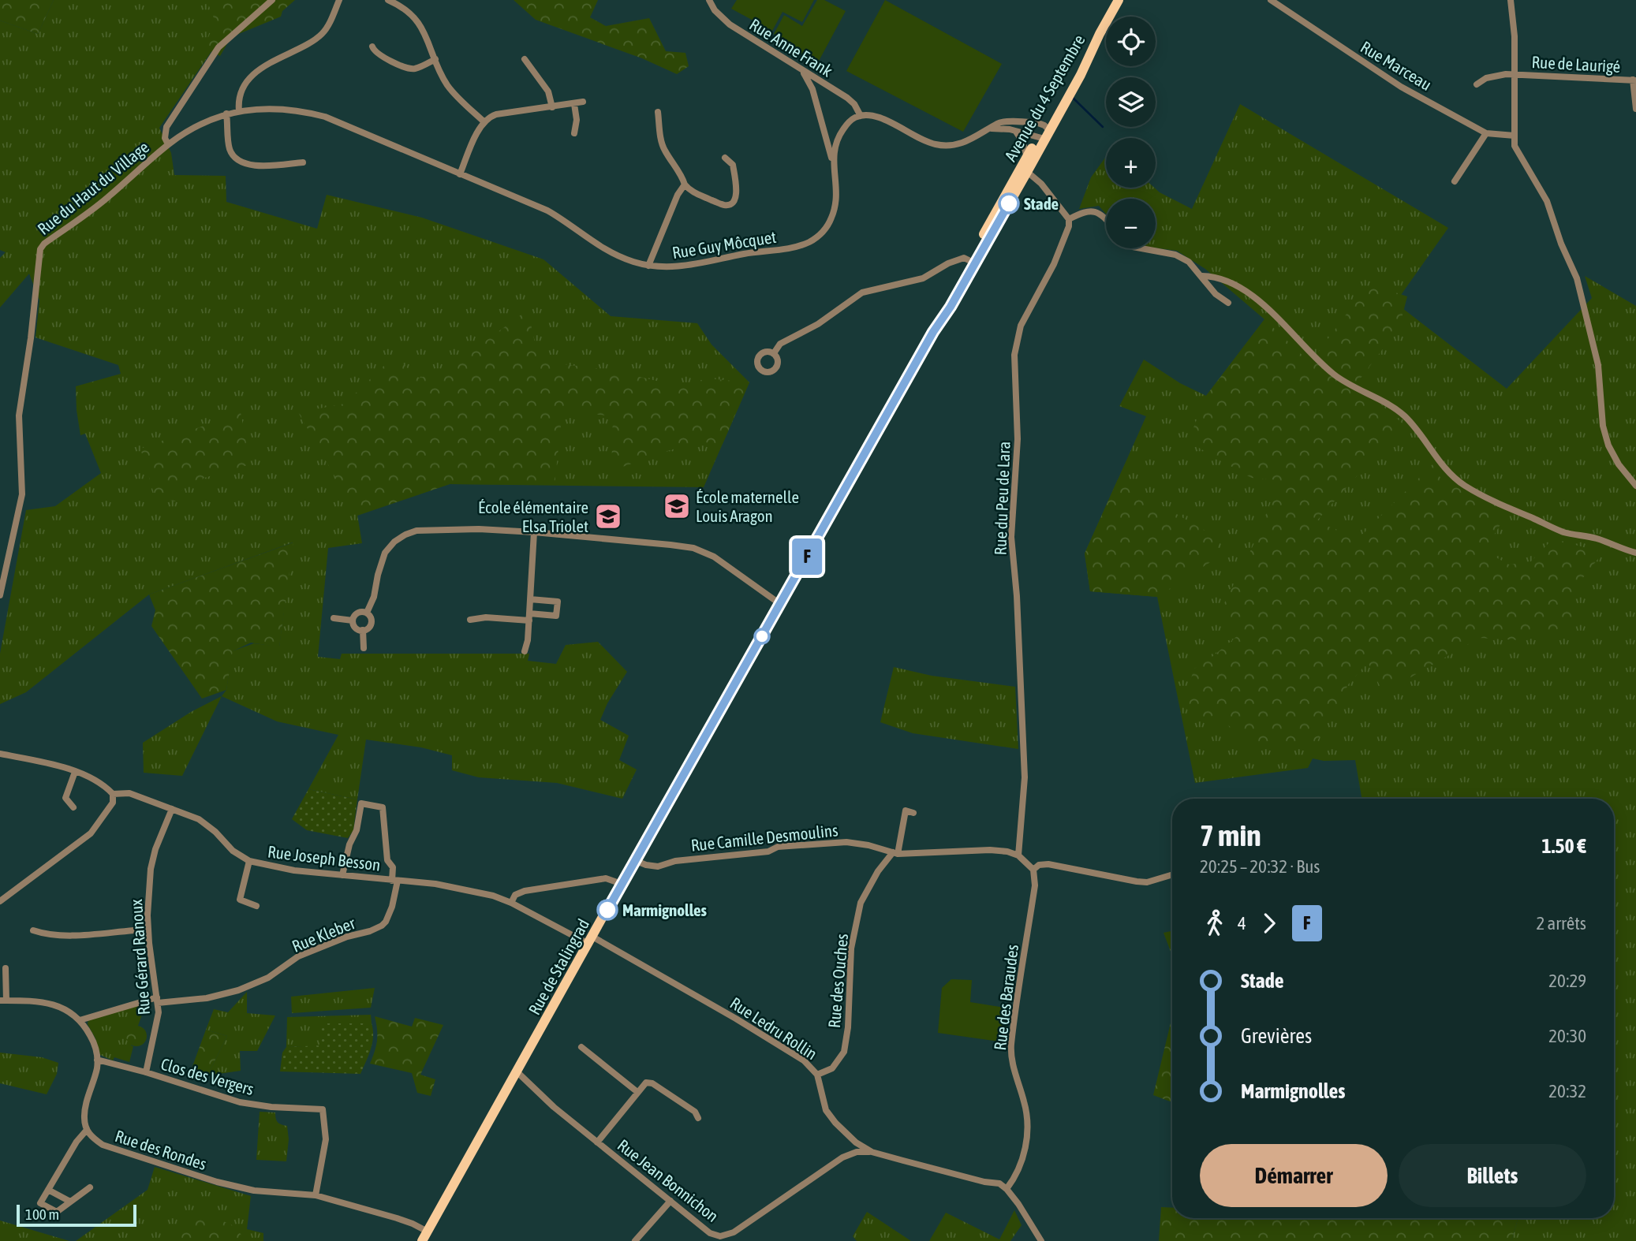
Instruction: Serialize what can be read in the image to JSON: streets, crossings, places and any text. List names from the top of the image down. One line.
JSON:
{"streets":{"main road":["Avenue du 4 Septembre","Rue de Stalingrad"],"street":["Rue Anne Frank","Rue de Laurigé","Rue Marceau","Rue du Haut du Village","Rue Guy Môcquet","Rue du Peu de Lara","Rue Camille Desmoulins","Rue Joseph Besson","Rue Kleber","Rue Gérard Ranoux","Rue des Ouches","Rue des Baraudes","Rue Ledru Rollin","Clos des Vergers","Rue des Rondes","Rue Jean Bonnichon"]},"crossings":[["Rue Anne Frank","Rue Guy Môcquet"],["Avenue du 4 Septembre","Rue de Stalingrad"],["Rue du Haut du Village","Rue Guy Môcquet"],["Rue du Peu de Lara","Rue Camille Desmoulins"],["Rue Camille Desmoulins","Rue de Stalingrad"],["Rue Camille Desmoulins","Rue des Ouches"],["Rue Joseph Besson","Rue Kleber"],["Rue Joseph Besson","Rue Gérard Ranoux"],["Rue Joseph Besson","Rue de Stalingrad"],["Rue Joseph Besson","Rue Ledru Rollin"],["Rue Kleber","Rue Gérard Ranoux"],["Rue Gérard Ranoux","Clos des Vergers"],["Rue de Stalingrad","Rue Ledru Rollin"],["Rue de Stalingrad","Rue des Rondes"],["Rue de Stalingrad","Rue Jean Bonnichon"],["Rue des Ouches","Rue Ledru Rollin"],["Rue des Baraudes","Rue Ledru Rollin"],["Rue Ledru Rollin","Rue Jean Bonnichon"],["Clos des Vergers","Rue des Rondes"]],"places":{"other":["Stade","Marmignolles"],"school or university":["École maternelle Louis Aragon","École élémentaire Elsa Triolet"]},"lines":["bus line F"],"scale_bar":"100 m","page":{"on_map":"F","map_buttons":["+","−"],"heading":["7 min","20:25 – 20:32 · Bus","1.50 €"],"legs":["4","F","2 arrêts"],"list":[{"name":"Stade","value":"20:29"},{"name":"Grevières","value":"20:30"},{"name":"Marmignolles","value":"20:32"}],"buttons":["Démarrer","Billets"],"scale":"100 m"}}
